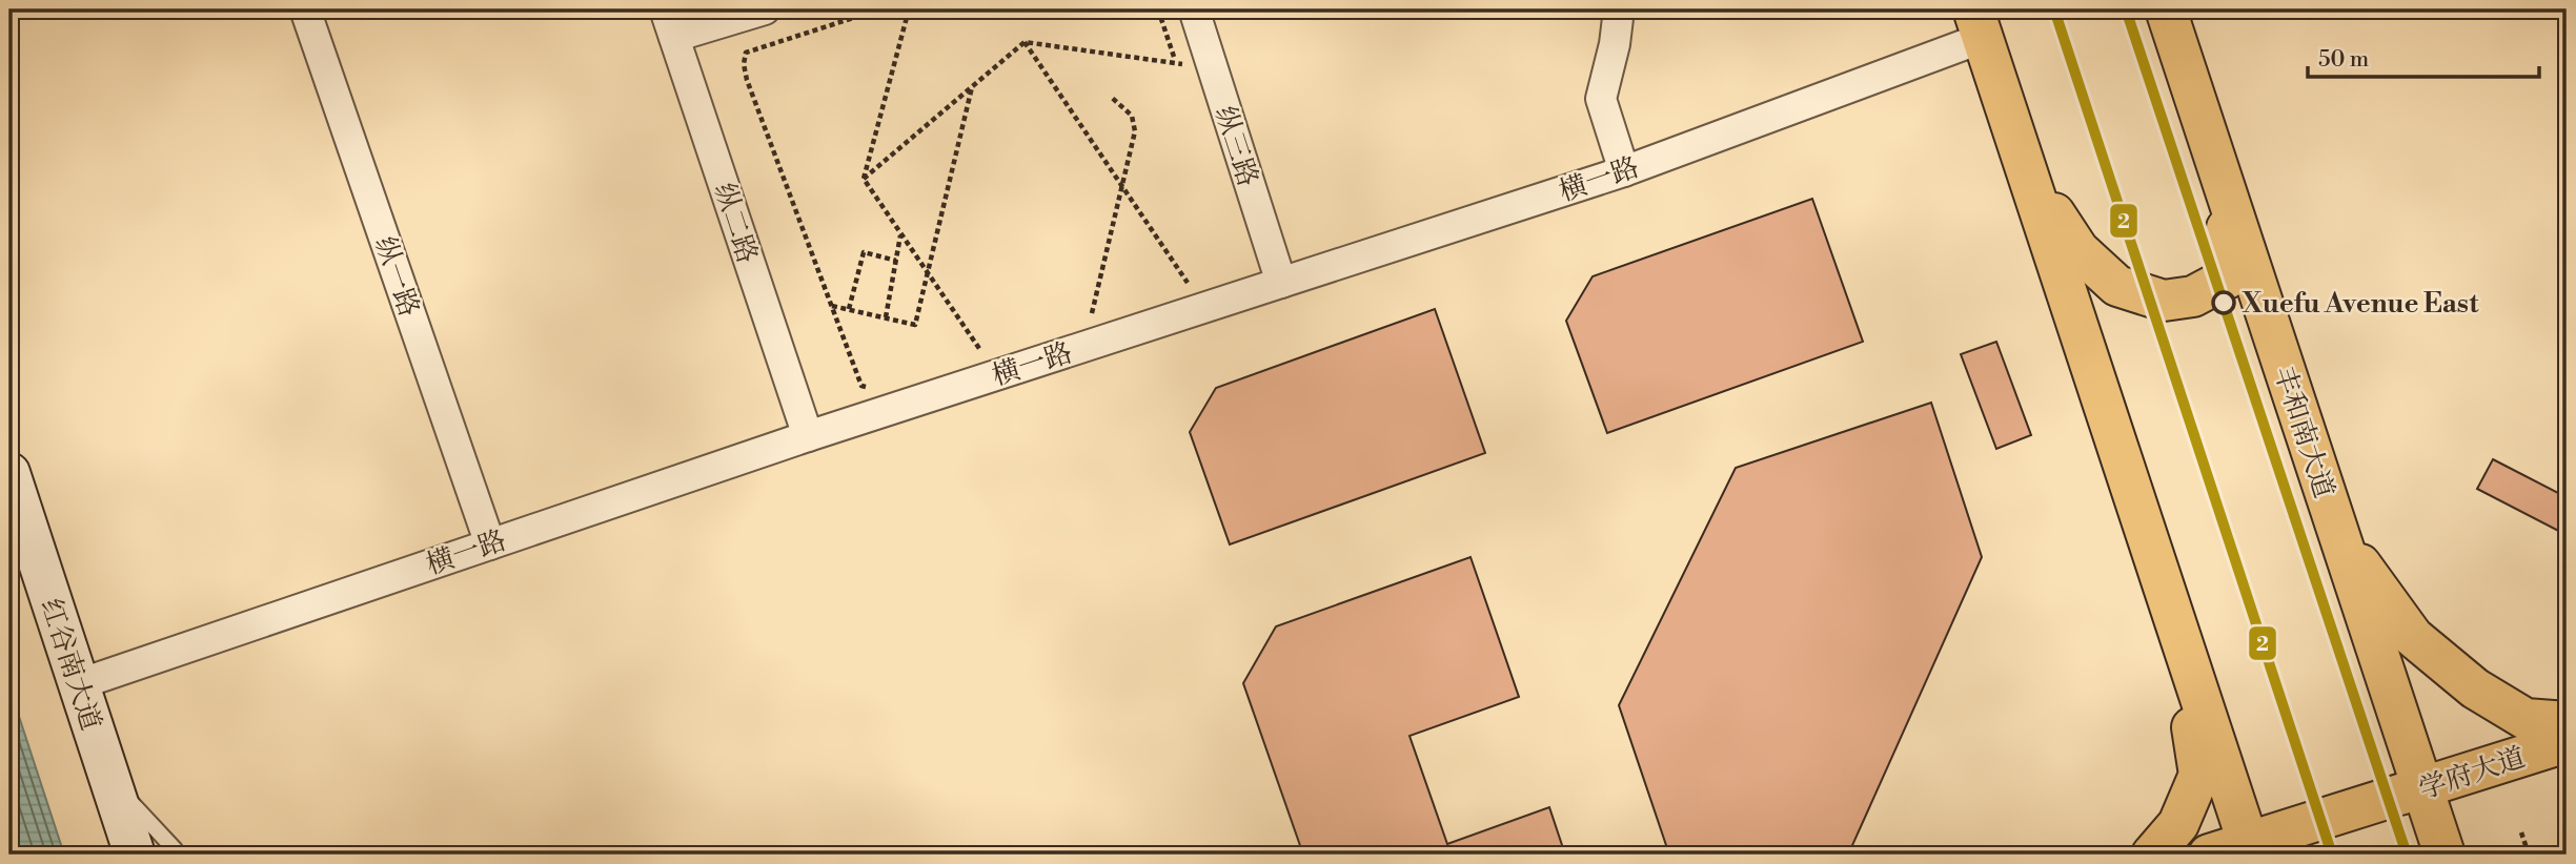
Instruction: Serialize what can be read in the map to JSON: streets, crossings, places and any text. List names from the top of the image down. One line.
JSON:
{"streets":{"main road":["丰和南大道","红谷南大道","学府大道"],"street":["纵三路","横一路","纵二路","纵一路"]},"crossings":[["纵三路","横一路"],["横一路","纵二路"],["横一路","纵一路"],["横一路","红谷南大道"],["丰和南大道","学府大道"]],"places":["Xuefu Avenue East"],"lines":["transit line 2"],"scale_bar":"50 m"}
